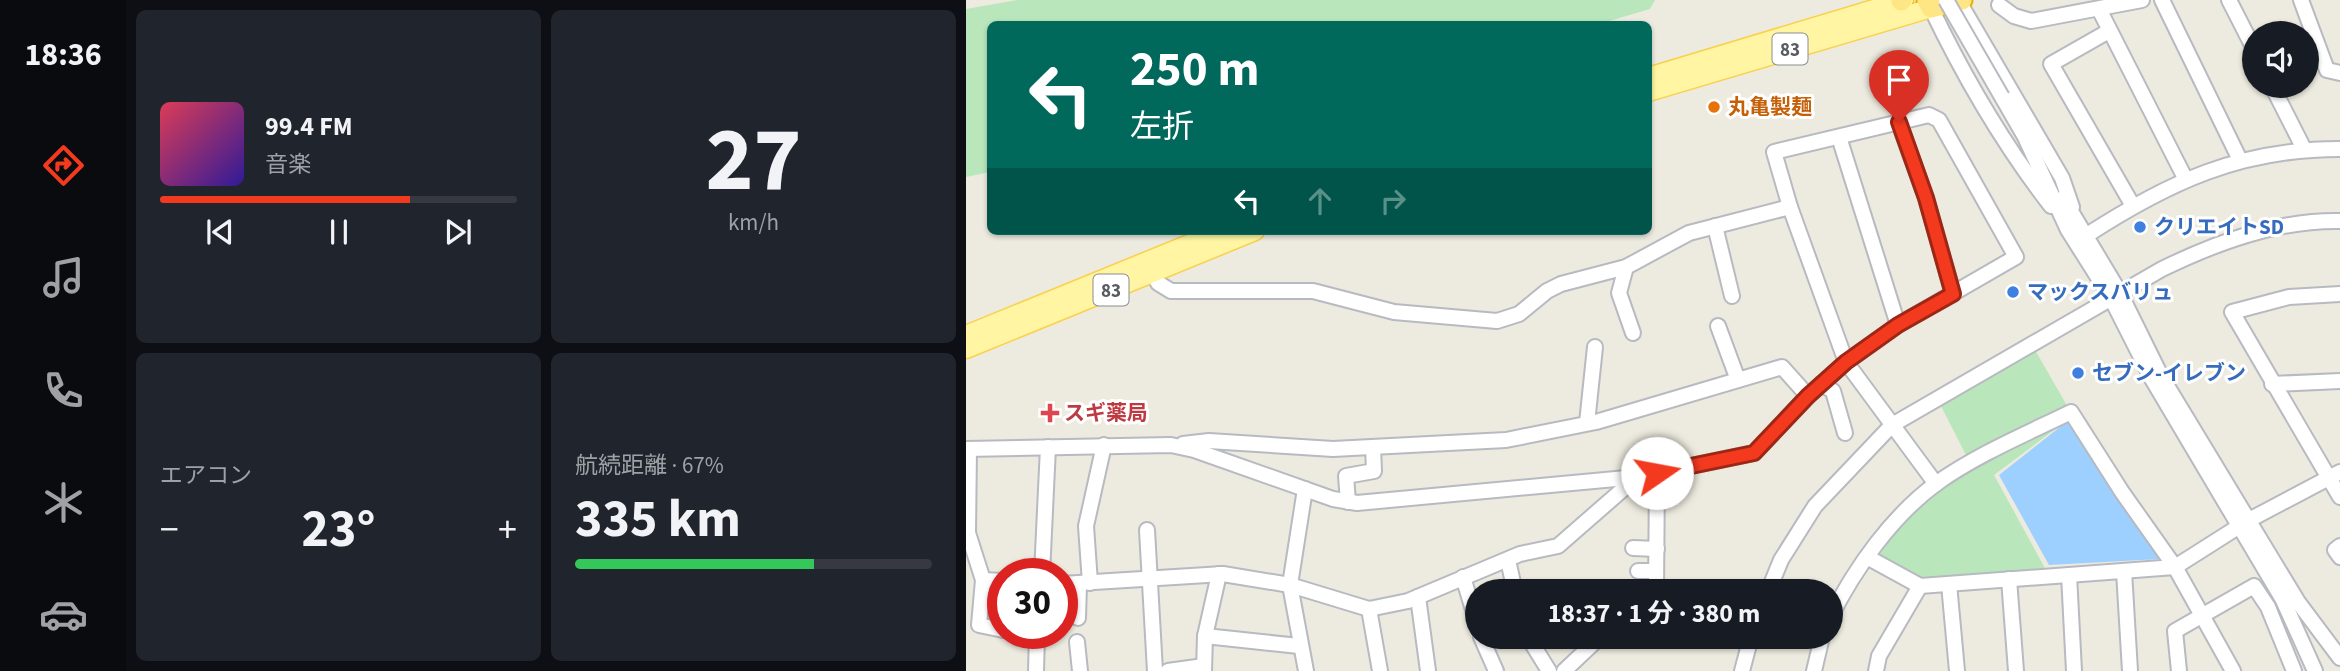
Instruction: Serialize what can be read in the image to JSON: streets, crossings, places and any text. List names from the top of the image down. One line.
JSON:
{"streets":{"main road":["83"]},"places":{"other":["丸亀製麺","クリエイトSD","マックスバリュ","セブン-イレブン"],"health":["スギ薬局"]},"page":{"tabs":"18:36","tile":[["27","km/h"],"エアコン",["航続距離 · 67%","335 km"]],"turn":["250 m","左折"],"song":["99.4 FM","音楽"],"heat":["−","23°","+"],"limit":"30","trip":"18:37 · 1 分 · 380 m"}}
